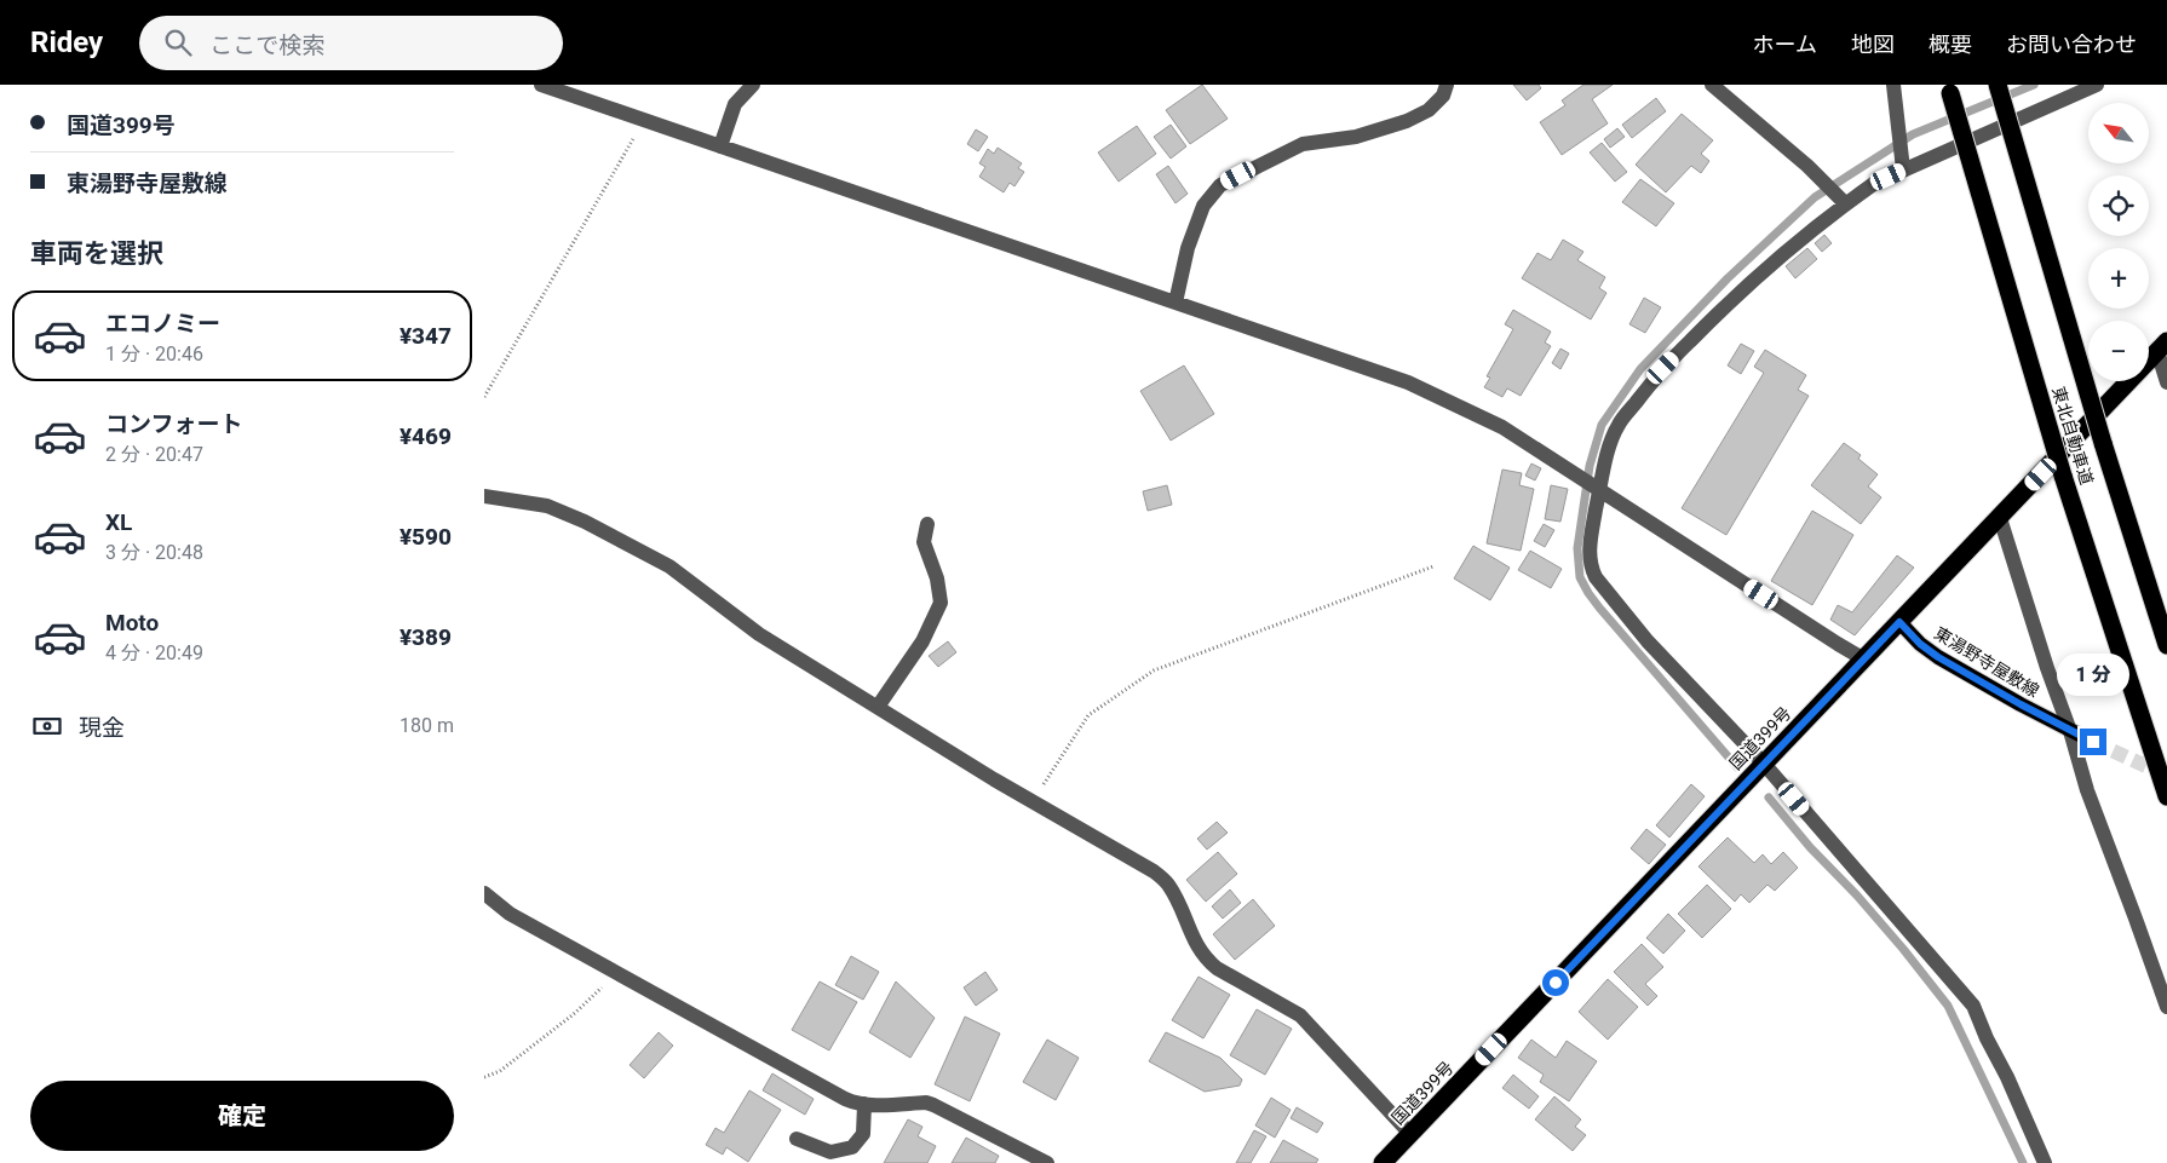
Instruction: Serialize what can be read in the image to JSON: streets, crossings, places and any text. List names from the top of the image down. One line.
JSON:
{"streets":{"highway":["東北自動車道","国道399号"],"main road":["東湯野寺屋敷線"]},"crossings":[["東湯野寺屋敷線","国道399号"]],"north":"top left","page":{"header":"Ridey","search":"ここで検索","nav":["ホーム","地図","概要","お問い合わせ"],"banner":["国道399号","東湯野寺屋敷線"],"map_buttons":["+","−"],"heading":"車両を選択","list":[{"name":"エコノミー","note":"1 分 · 20:46","value":"¥347"},{"name":"コンフォート","note":"2 分 · 20:47","value":"¥469"},{"name":"XL","note":"3 分 · 20:48","value":"¥590"},{"name":"Moto","note":"4 分 · 20:49","value":"¥389"}],"bubble":"1 分","pay":["現金","180 m"],"buttons":"確定"}}
